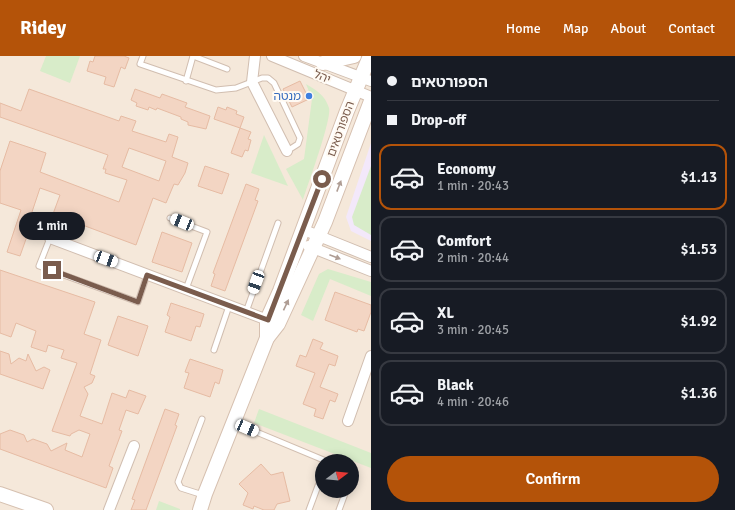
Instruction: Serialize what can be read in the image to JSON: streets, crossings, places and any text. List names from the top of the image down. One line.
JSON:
{"streets":{"street":["יהל","הספורטאים"]},"crossings":[["יהל","הספורטאים"]],"places":["מנטה"],"north":"right","page":{"header":"Ridey","nav":["Home","Map","About","Contact"],"banner":["הספורטאים","Drop-off"],"list":[{"name":"Economy","note":"1 min · 20:43","value":"$1.13"},{"name":"Comfort","note":"2 min · 20:44","value":"$1.53"},{"name":"XL","note":"3 min · 20:45","value":"$1.92"},{"name":"Black","note":"4 min · 20:46","value":"$1.36"}],"bubble":"1 min","buttons":"Confirm"}}
